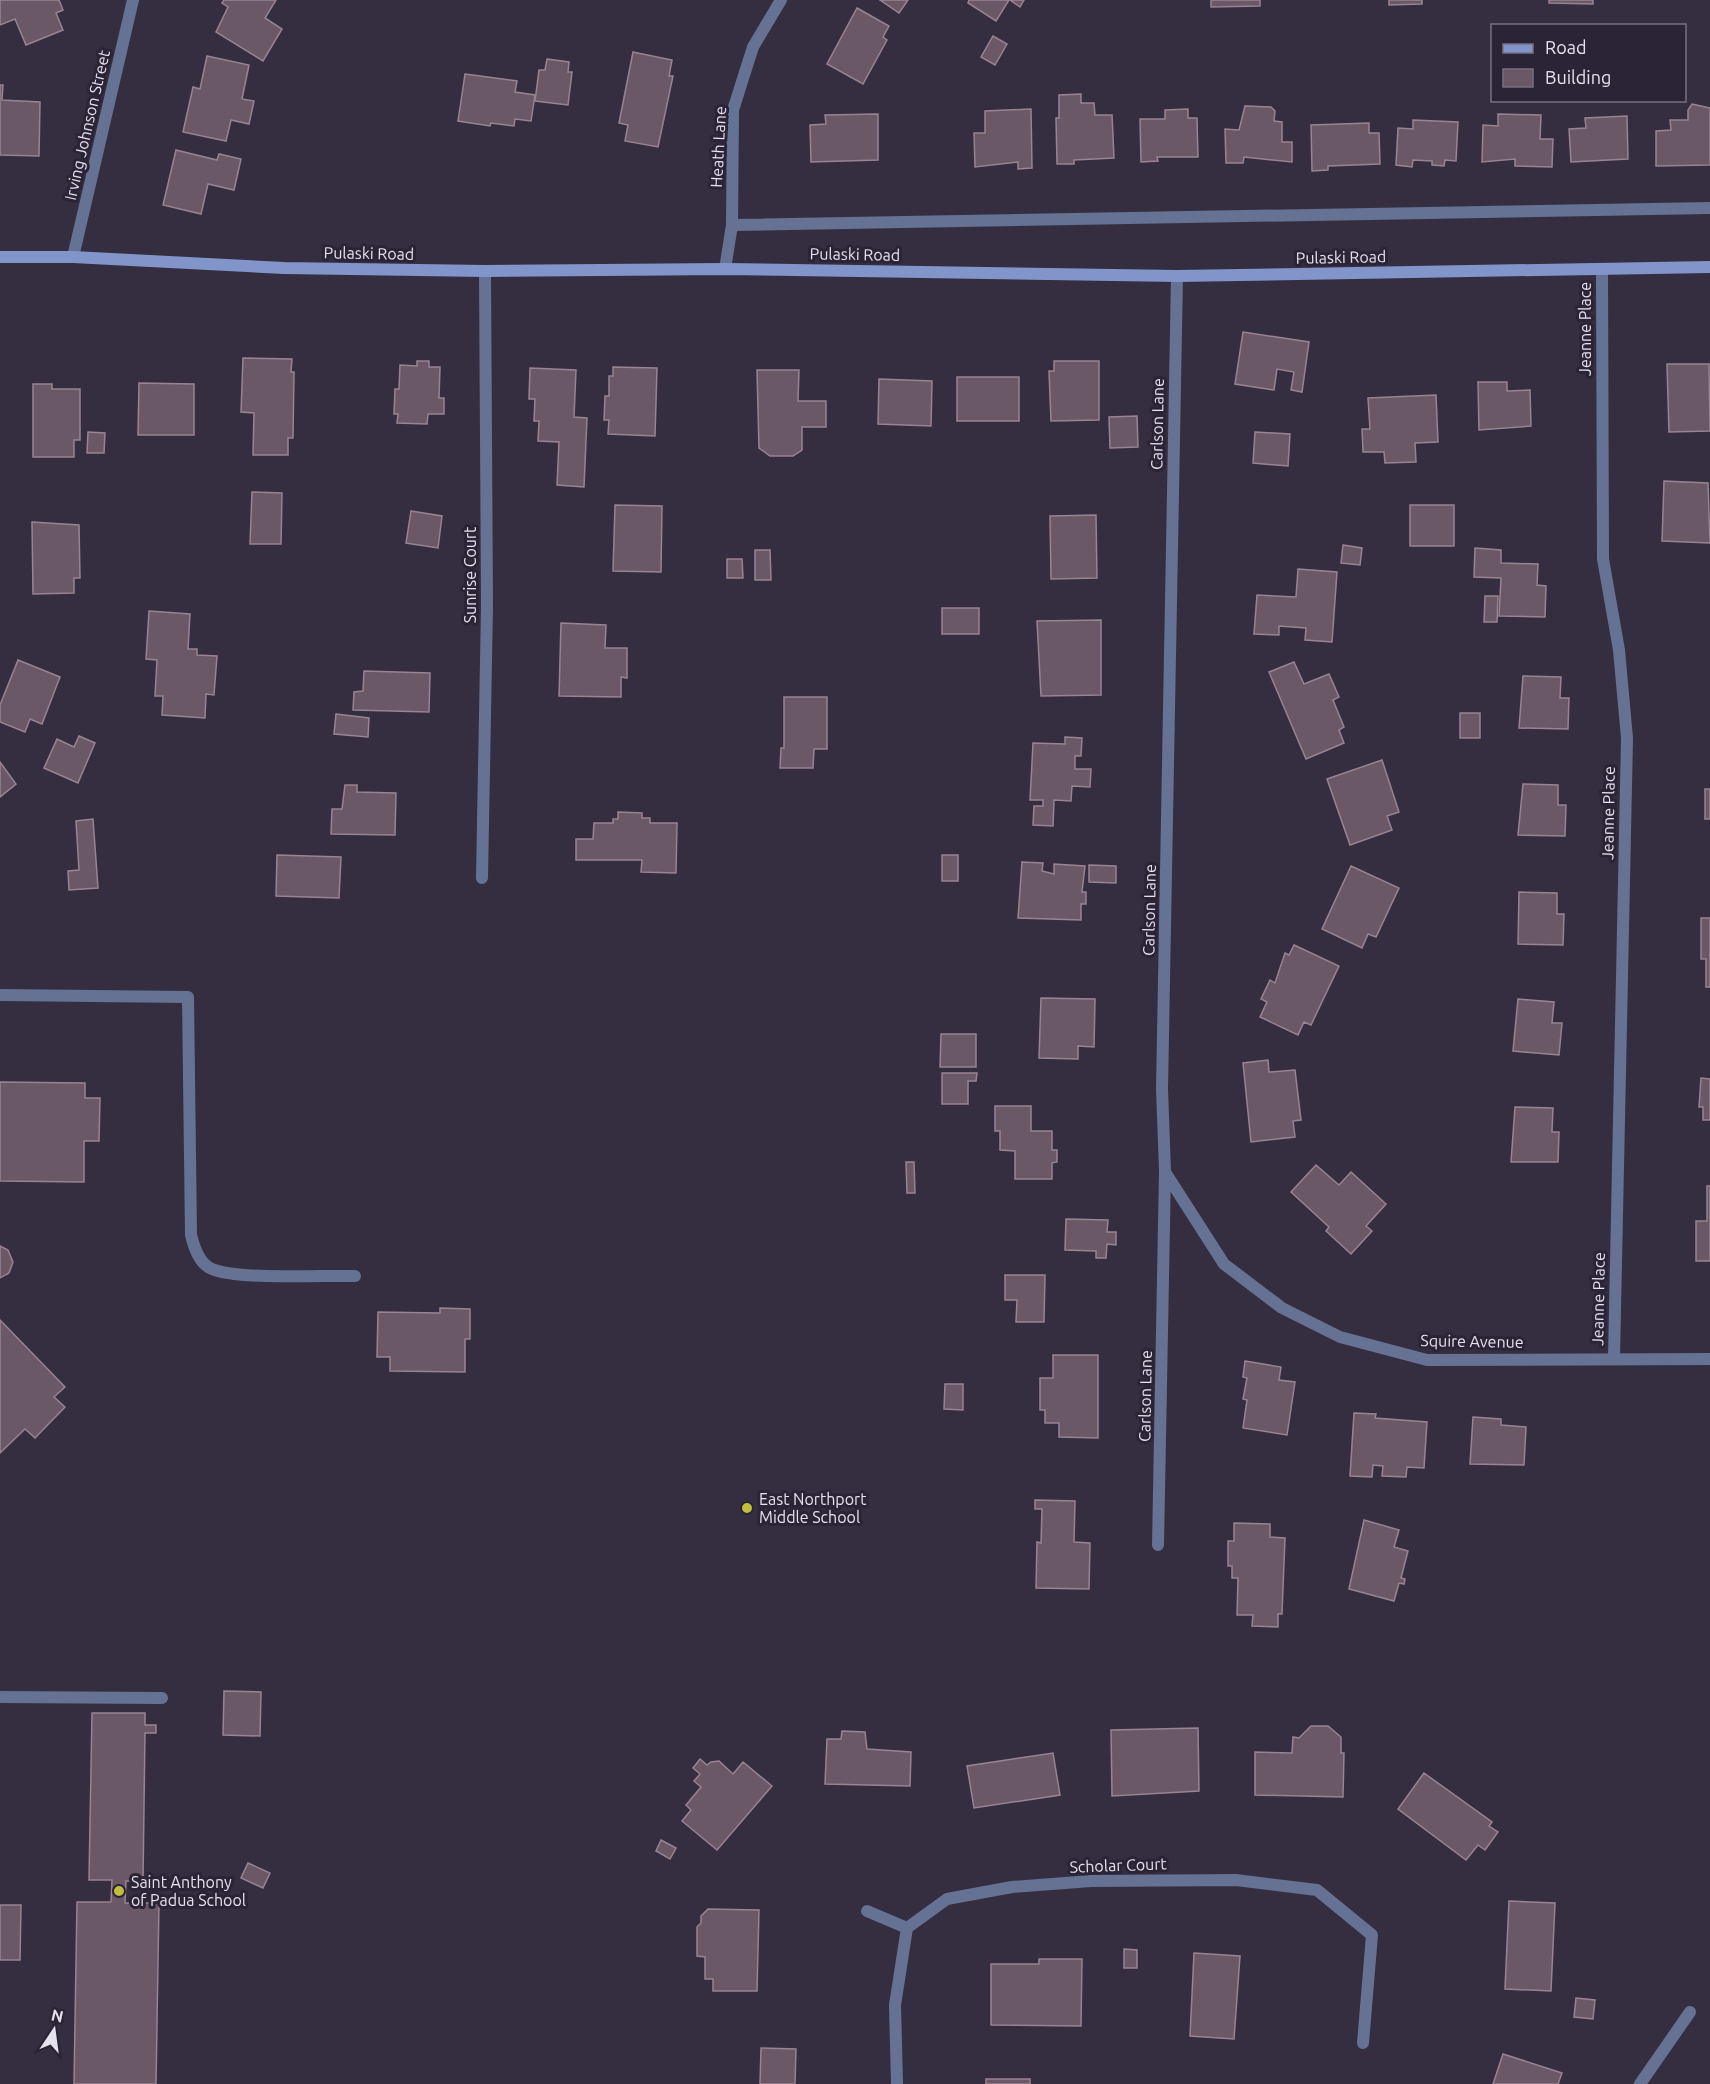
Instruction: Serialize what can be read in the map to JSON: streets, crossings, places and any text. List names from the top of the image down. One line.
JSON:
{"streets":{"main road":["Pulaski Road"],"street":["Irving Johnson Street","Heath Lane","Jeanne Place","Carlson Lane","Sunrise Court","Squire Avenue","Scholar Court"]},"crossings":[["Irving Johnson Street","Pulaski Road"],["Heath Lane","Pulaski Road"],["Pulaski Road","Jeanne Place"],["Pulaski Road","Carlson Lane"],["Pulaski Road","Sunrise Court"],["Jeanne Place","Squire Avenue"],["Carlson Lane","Squire Avenue"]],"places":["East Northport Middle School","Saint Anthony of Padua School"],"legend":["Road","Building"],"north":"top"}
